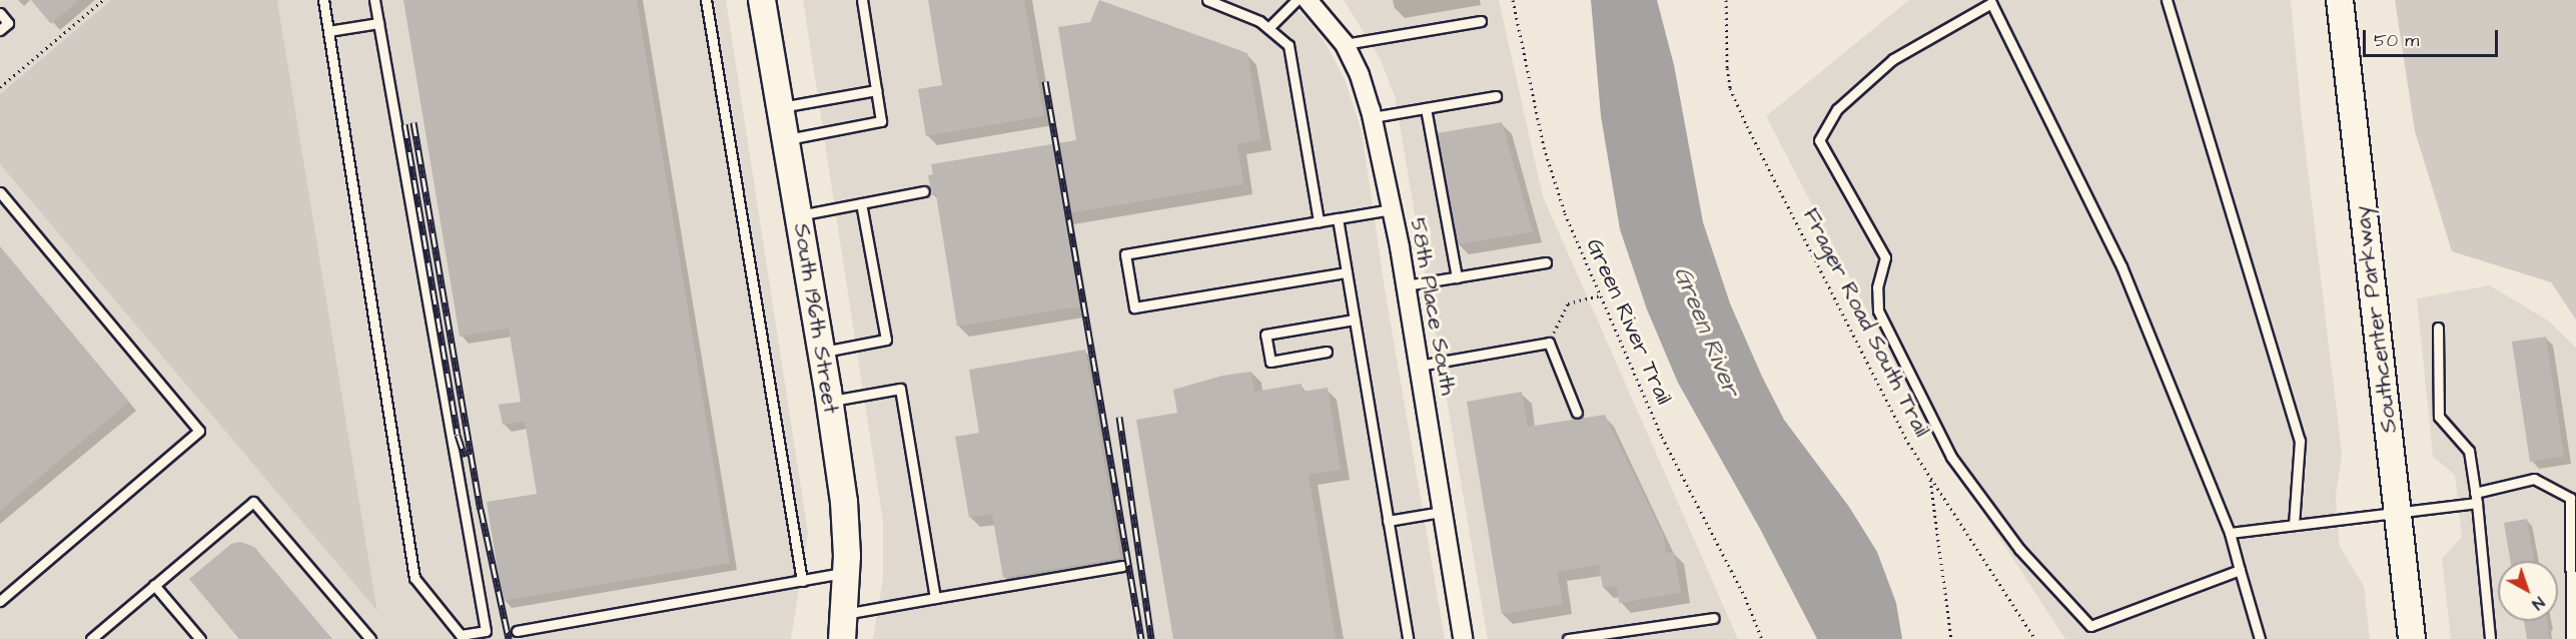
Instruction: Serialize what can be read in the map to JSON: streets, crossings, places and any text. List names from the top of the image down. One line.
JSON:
{"streets":{"main road":["South 196th Street","Southcenter Parkway"],"street":["58th Place South"],"path":["Green River Trail","Frager Road South Trail"]},"water":["Green River"],"scale_bar":"50 m","north":"bottom right"}
